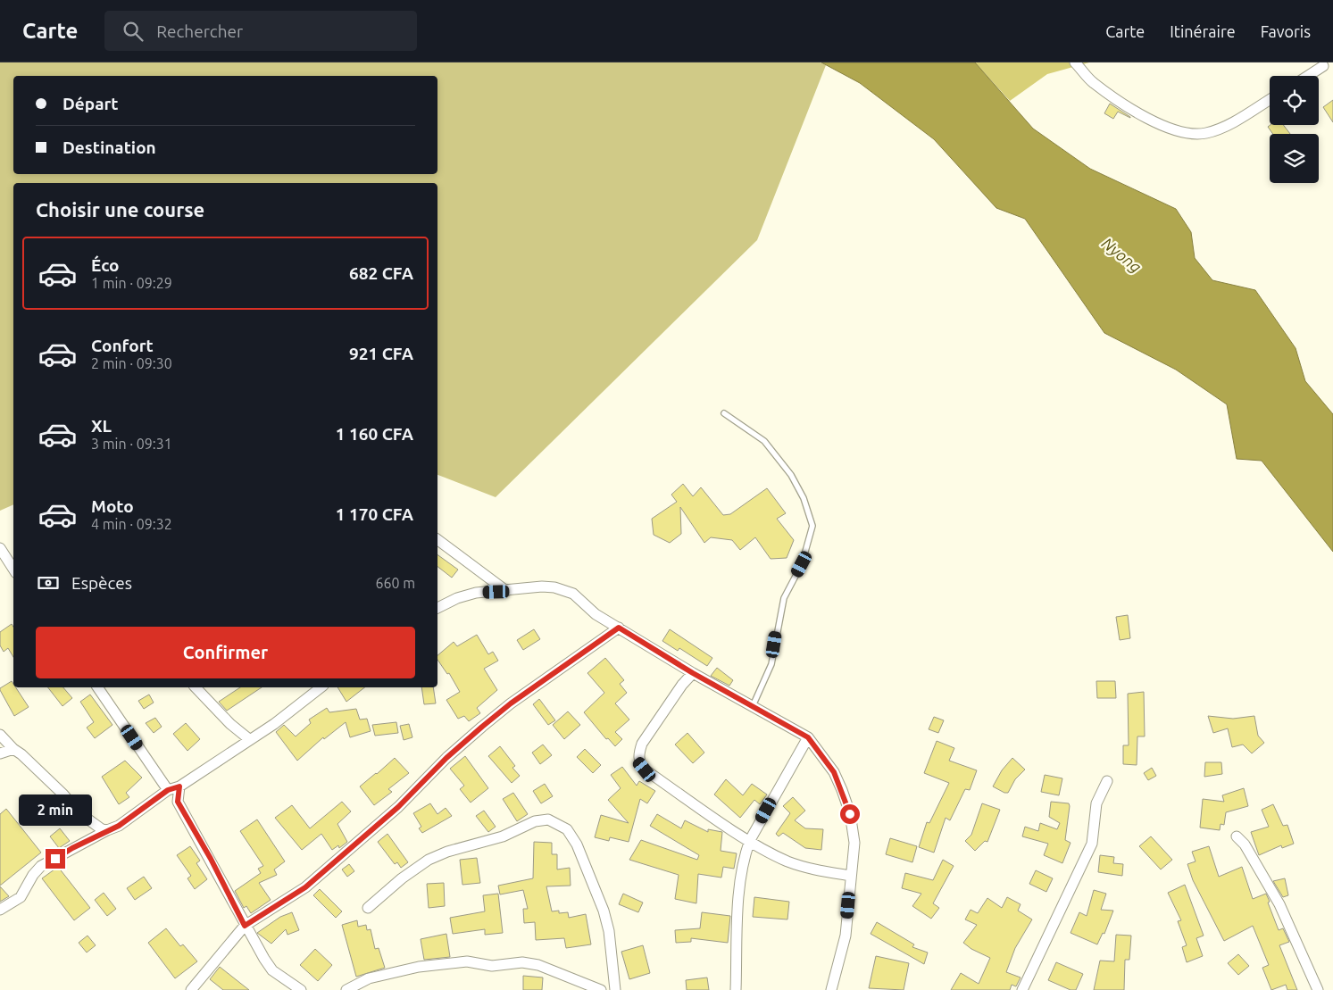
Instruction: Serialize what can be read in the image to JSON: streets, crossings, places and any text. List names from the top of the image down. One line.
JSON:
{"water":["Nyong"],"page":{"header":"Carte","search":"Rechercher","nav":["Carte","Itinéraire","Favoris"],"banner":["Départ","Destination"],"heading":"Choisir une course","list":[{"name":"Éco","note":"1 min · 09:29","value":"682 CFA"},{"name":"Confort","note":"2 min · 09:30","value":"921 CFA"},{"name":"XL","note":"3 min · 09:31","value":"1 160 CFA"},{"name":"Moto","note":"4 min · 09:32","value":"1 170 CFA"}],"pay":["Espèces","660 m"],"buttons":"Confirmer","bubble":"2 min"}}
